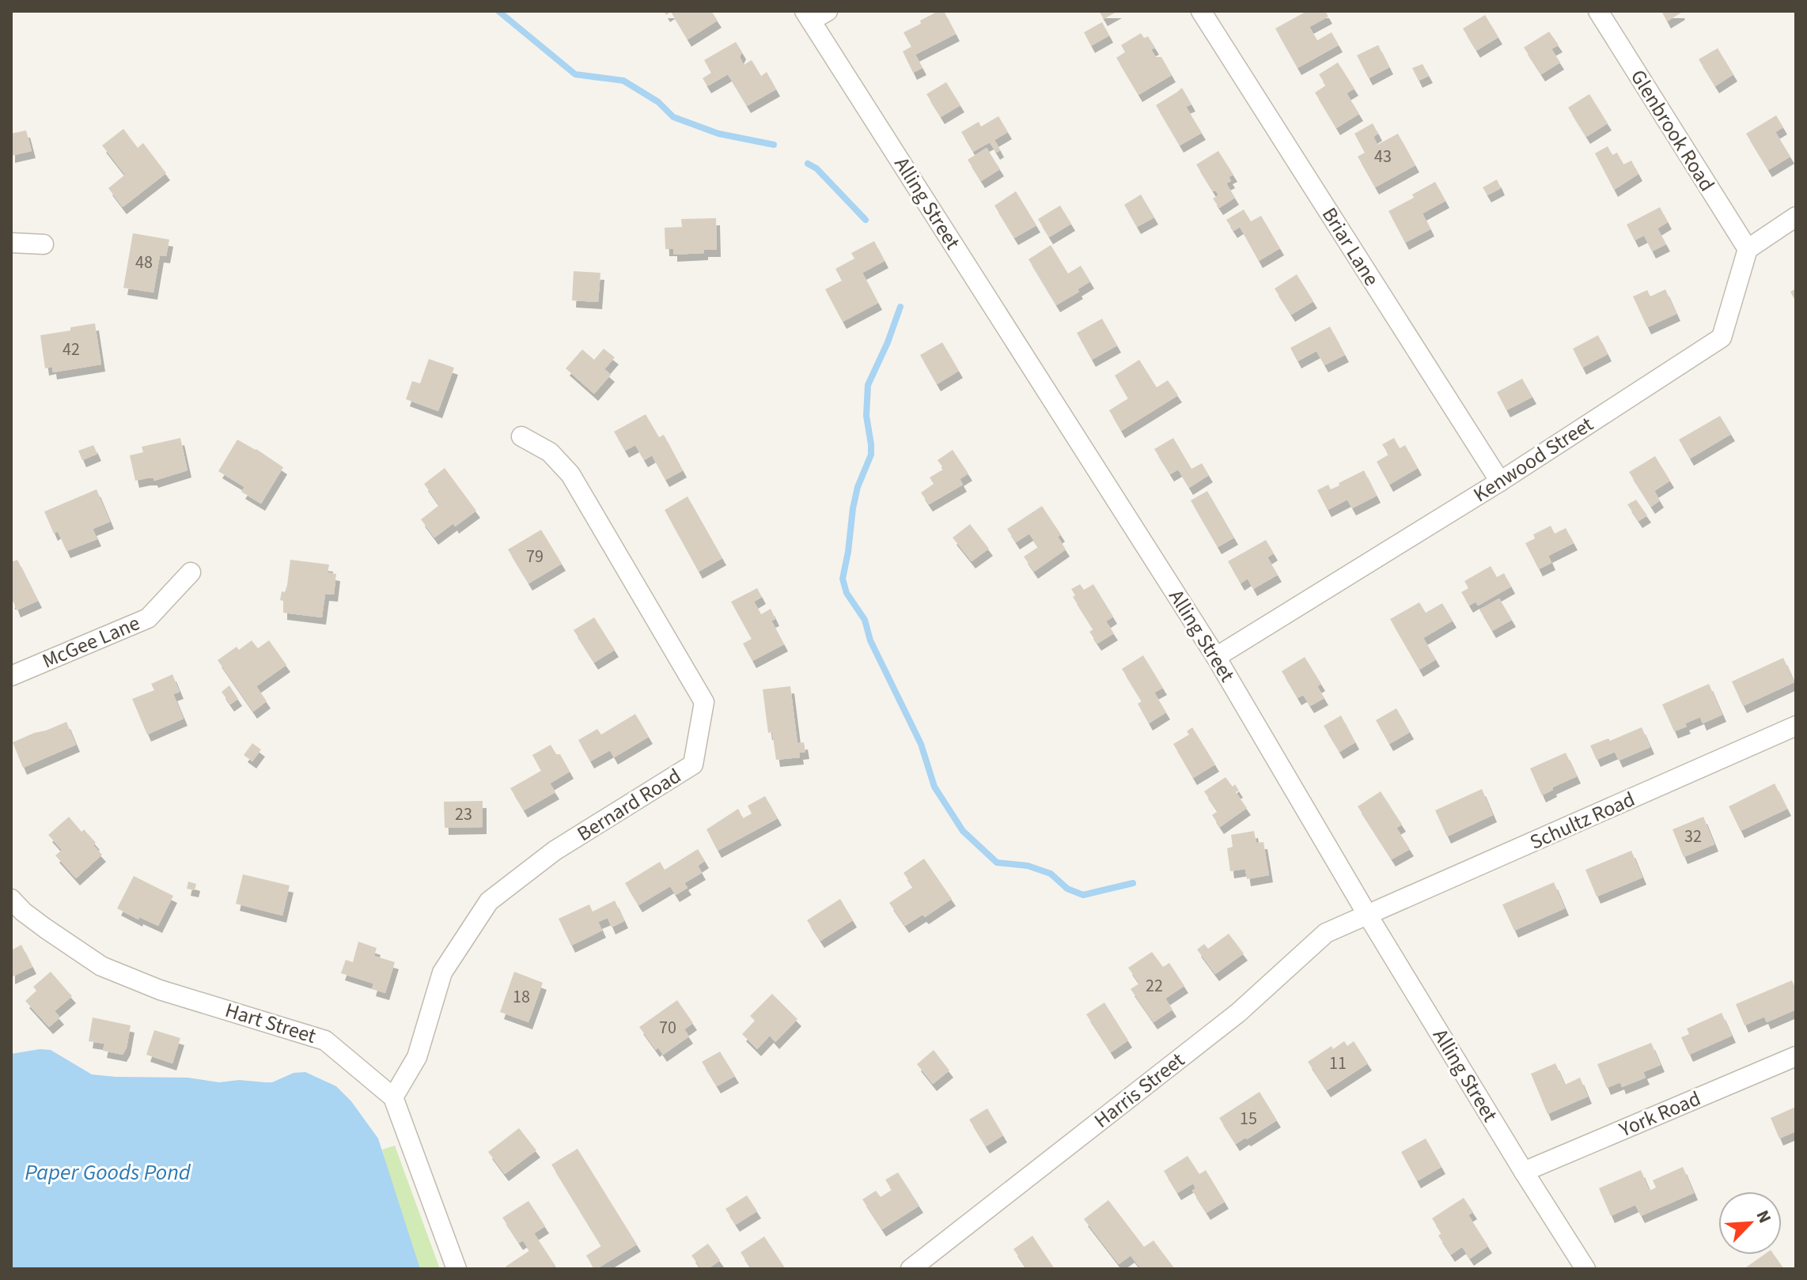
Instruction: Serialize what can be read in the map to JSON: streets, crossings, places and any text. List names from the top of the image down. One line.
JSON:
{"streets":{"street":["Glenbrook Road","Alling Street","Briar Lane","Kenwood Street","McGee Lane","Bernard Road","Schultz Road","Hart Street","Harris Street","York Road"]},"crossings":[["Glenbrook Road","Kenwood Street"],["Alling Street","Kenwood Street"],["Alling Street","Schultz Road"],["Alling Street","Harris Street"],["Alling Street","York Road"],["Briar Lane","Kenwood Street"],["Bernard Road","Hart Street"],["Schultz Road","Harris Street"]],"water":["Paper Goods Pond"],"house_numbers":["43","48","42","79","23","32","22","18","70","11","15"],"north":"top right"}
